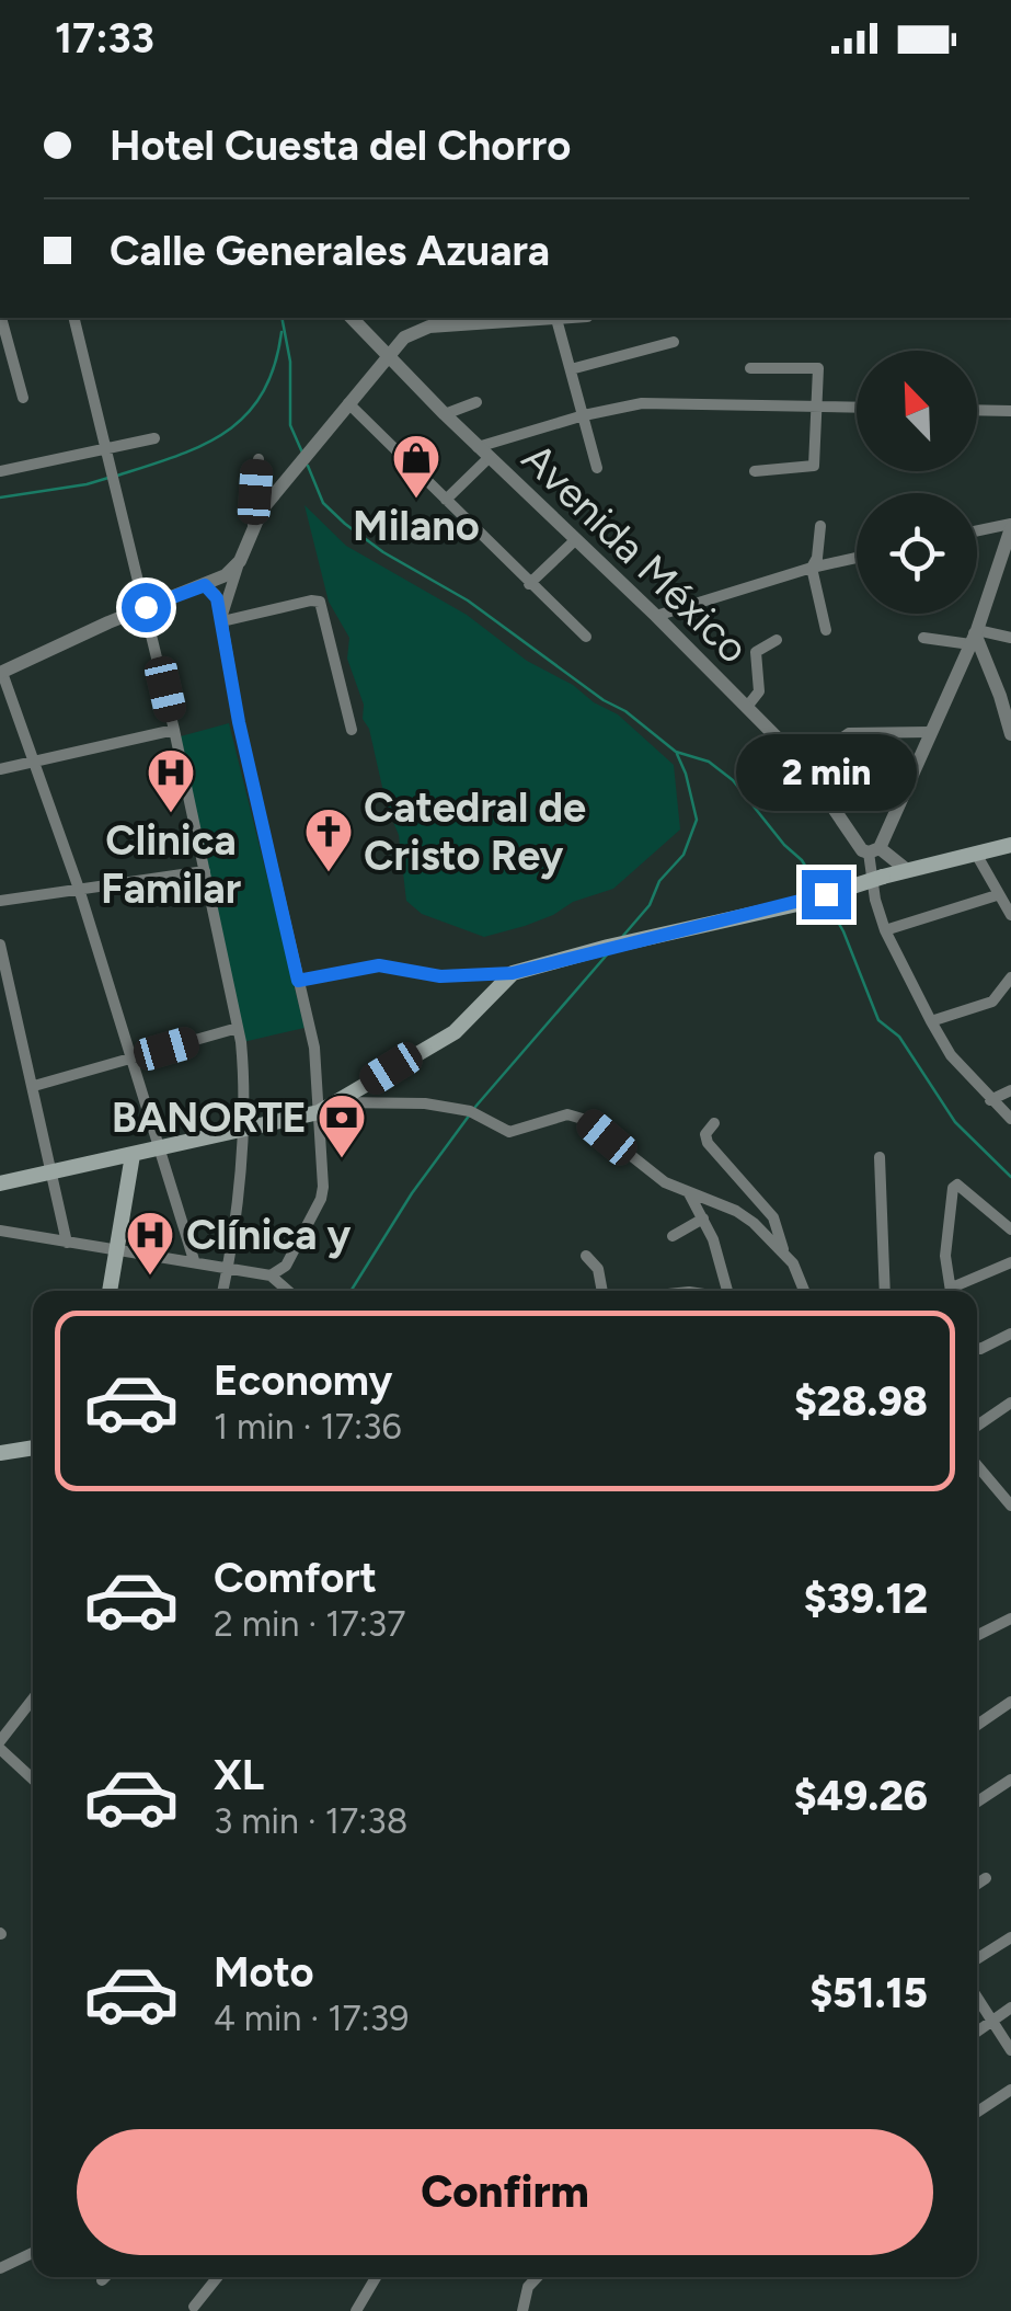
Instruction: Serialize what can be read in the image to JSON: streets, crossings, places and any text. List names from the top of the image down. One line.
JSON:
{"streets":{"street":["Avenida México"]},"places":{"shop":["Milano"],"hospital":["Clinica Familar","Clínica y"],"church":["Catedral de Cristo Rey"],"bank":["BANORTE"]},"north":"top left","page":{"status":"17:33","banner":["Hotel Cuesta del Chorro","Calle Generales Azuara"],"bubble":"2 min","list":[{"name":"Economy","note":"1 min · 17:36","value":"$28.98"},{"name":"Comfort","note":"2 min · 17:37","value":"$39.12"},{"name":"XL","note":"3 min · 17:38","value":"$49.26"},{"name":"Moto","note":"4 min · 17:39","value":"$51.15"}],"buttons":"Confirm"}}
